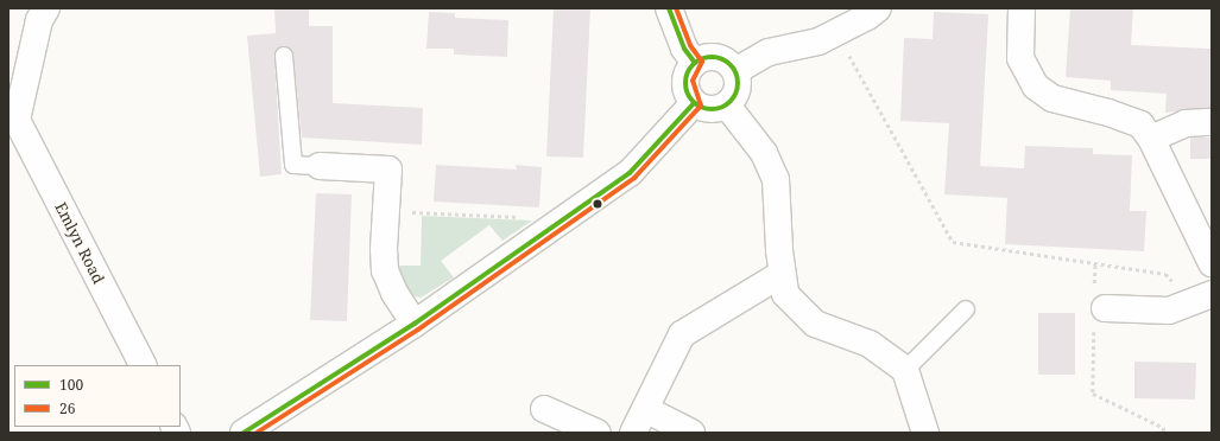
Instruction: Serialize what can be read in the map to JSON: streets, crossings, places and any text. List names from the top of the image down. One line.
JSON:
{"streets":{"street":["Emlyn Road"]},"lines":["transit line 100","transit line 26"],"legend":["100","26"]}
